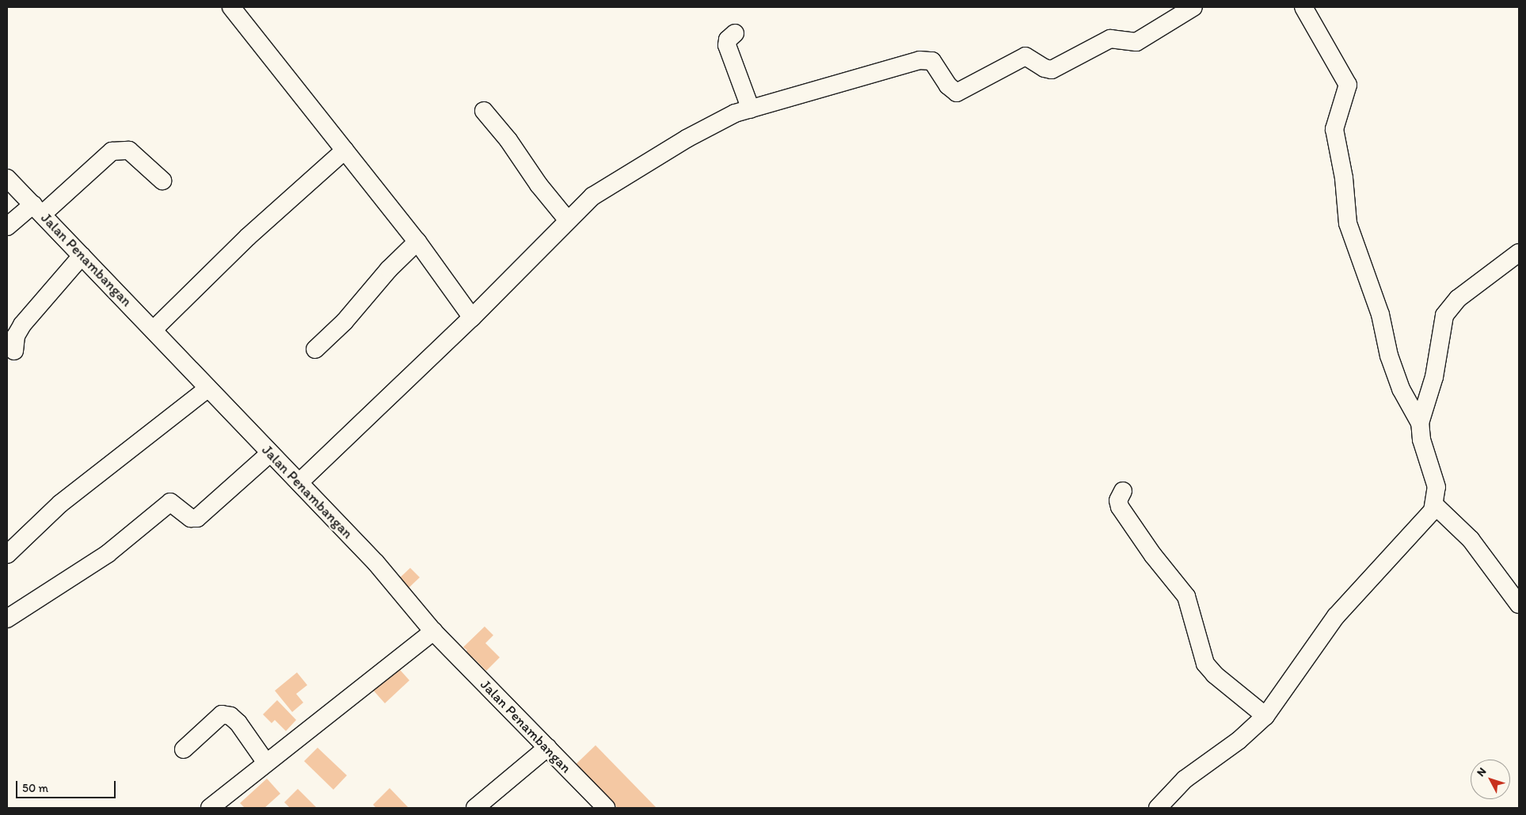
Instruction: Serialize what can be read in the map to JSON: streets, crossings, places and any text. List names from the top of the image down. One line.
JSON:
{"streets":{"street":["Jalan Penambangan"]},"scale_bar":"50 m","north":"top left"}
